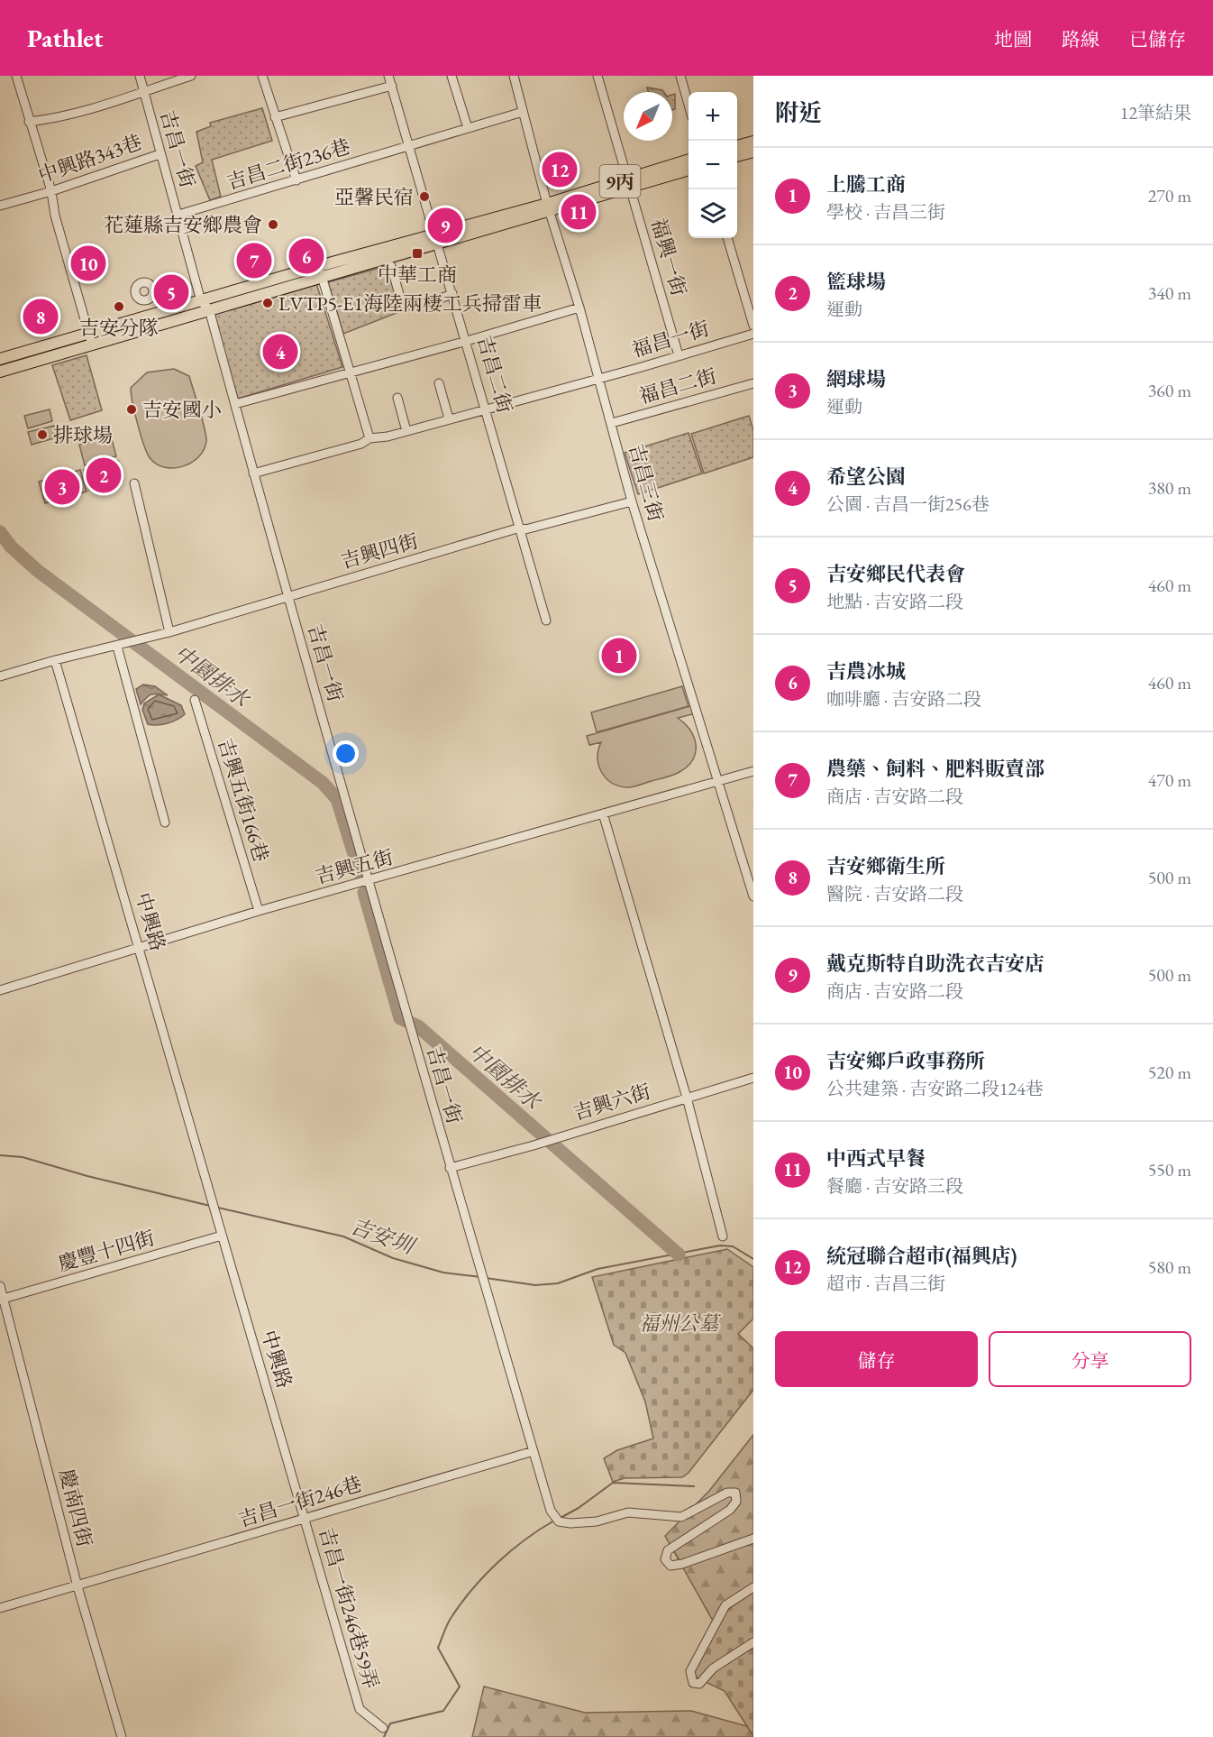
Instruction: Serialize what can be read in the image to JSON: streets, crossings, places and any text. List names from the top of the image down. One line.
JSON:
{"streets":{"main road":["9丙"],"street":["吉昌一街","中興路343巷","吉昌二街236巷","福興一街","福昌一街","吉昌二街","福昌二街","吉昌三街","吉興四街","吉興五街166巷","吉興五街","中興路","吉興六街","慶豐十四街","吉昌一街246巷","慶南四街","吉昌一街246巷59弄"]},"crossings":[["吉昌一街","中興路343巷"],["吉昌一街","吉昌二街236巷"],["吉昌一街","9丙"],["吉昌一街","福昌一街"],["吉昌一街","吉興四街"],["吉昌一街","吉興五街"],["吉昌一街","吉興六街"],["吉昌一街","吉昌一街246巷"],["吉昌二街236巷","吉昌二街"],["吉昌二街236巷","吉昌三街"],["9丙","福興一街"],["9丙","吉昌二街"],["9丙","吉昌三街"],["福興一街","福昌一街"],["福昌一街","吉昌二街"],["福昌一街","吉昌三街"],["吉昌二街","吉興四街"],["福昌二街","吉昌三街"],["吉昌三街","吉興四街"],["吉昌三街","吉興五街"],["吉興五街166巷","吉興五街"],["吉興五街","中興路"],["中興路","慶豐十四街"],["中興路","吉昌一街246巷"],["中興路","吉昌一街246巷59弄"],["慶豐十四街","慶南四街"],["吉昌一街246巷","慶南四街"],["吉昌一街246巷","吉昌一街246巷59弄"]],"water":["中園排水","吉安圳"],"parks":["福州公墓"],"places":{"other":["亞馨民宿","花蓮縣吉安鄉農會","LVTP5-E1海陸兩棲工兵掃雷車","吉安分隊","吉安國小","排球場"],"transit":["中華工商"]},"north":"bottom left","page":{"header":"Pathlet","nav":["地圖","路線","已儲存"],"heading":["附近","12筆結果"],"map_buttons":["+","−"],"list":[{"mark":"1","name":"上騰工商","note":"學校 · 吉昌三街","value":"270 m"},{"mark":"2","name":"籃球場","note":"運動","value":"340 m"},{"mark":"3","name":"網球場","note":"運動","value":"360 m"},{"mark":"4","name":"希望公園","note":"公園 · 吉昌一街256巷","value":"380 m"},{"mark":"5","name":"吉安鄉民代表會","note":"地點 · 吉安路二段","value":"460 m"},{"mark":"6","name":"吉農冰城","note":"咖啡廳 · 吉安路二段","value":"460 m"},{"mark":"7","name":"農藥、飼料、肥料販賣部","note":"商店 · 吉安路二段","value":"470 m"},{"mark":"8","name":"吉安鄉衛生所","note":"醫院 · 吉安路二段","value":"500 m"},{"mark":"9","name":"戴克斯特自助洗衣吉安店","note":"商店 · 吉安路二段","value":"500 m"},{"mark":"10","name":"吉安鄉戶政事務所","note":"公共建築 · 吉安路二段124巷","value":"520 m"},{"mark":"11","name":"中西式早餐","note":"餐廳 · 吉安路三段","value":"550 m"},{"mark":"12","name":"統冠聯合超市(福興店)","note":"超市 · 吉昌三街","value":"580 m"}],"pins":["12","11","9","6","7","10","5","8","4","2","3","1"],"buttons":["儲存","分享"]}}
